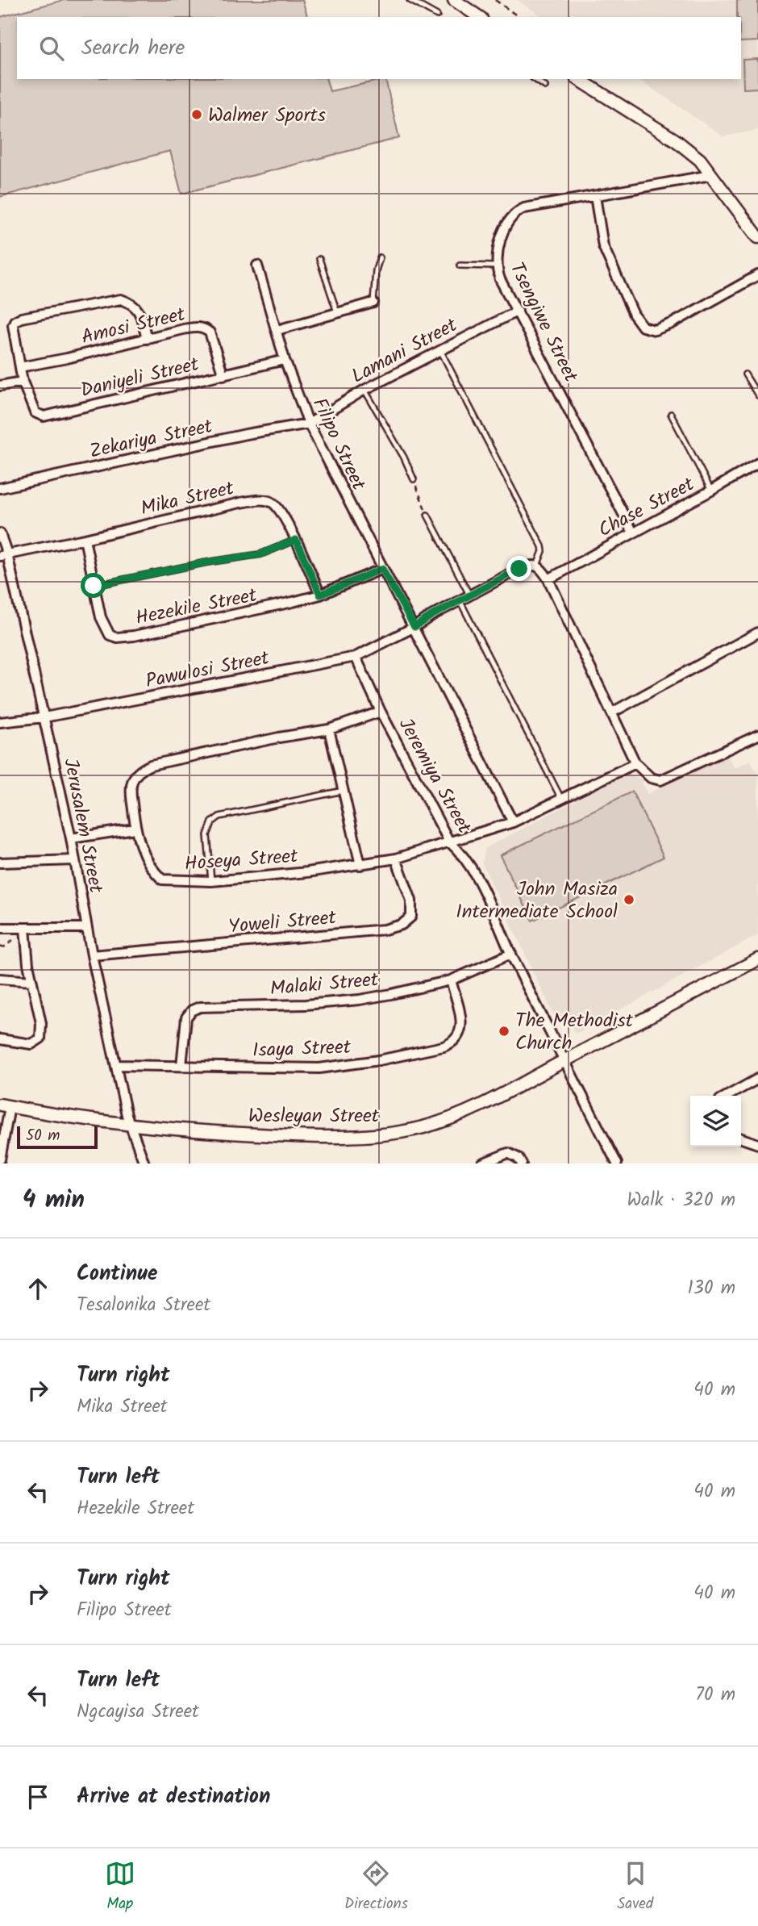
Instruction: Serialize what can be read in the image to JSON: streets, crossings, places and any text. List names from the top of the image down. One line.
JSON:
{"streets":{"street":["Tsengiwe Street","Amosi Street","Lamani Street","Daniyeli Street","Zekariya Street","Filipo Street","Mika Street","Chase Street","Hezekile Street","Pawulosi Street","Jeremiya Street","Jerusalem Street","Hoseya Street","Yoweli Street","Malaki Street","Isaya Street","Wesleyan Street"]},"crossings":[["Tsengiwe Street","Lamani Street"],["Tsengiwe Street","Chase Street"],["Amosi Street","Daniyeli Street"],["Lamani Street","Zekariya Street"],["Lamani Street","Filipo Street"],["Daniyeli Street","Filipo Street"],["Zekariya Street","Filipo Street"],["Filipo Street","Hezekile Street"],["Filipo Street","Pawulosi Street"],["Filipo Street","Hoseya Street"],["Mika Street","Hezekile Street"],["Mika Street","Jerusalem Street"],["Pawulosi Street","Jeremiya Street"],["Pawulosi Street","Jerusalem Street"],["Jeremiya Street","Hoseya Street"],["Jeremiya Street","Malaki Street"],["Jeremiya Street","Wesleyan Street"],["Jerusalem Street","Yoweli Street"],["Jerusalem Street","Isaya Street"],["Jerusalem Street","Wesleyan Street"],["Hoseya Street","Yoweli Street"],["Malaki Street","Isaya Street"]],"places":["Walmer Sports","John Masiza Intermediate School","The Methodist Church"],"scale_bar":"50 m","page":{"search":"Search here","scale":"50 m","heading":["4 min","Walk · 320 m"],"list":[["Continue","Tesalonika Street","130 m"],["Turn right","Mika Street","40 m"],["Turn left","Hezekile Street","40 m"],["Turn right","Filipo Street","40 m"],["Turn left","Ngcayisa Street","70 m"],"Arrive at destination"],"nav":["Map","Directions","Saved"]}}
